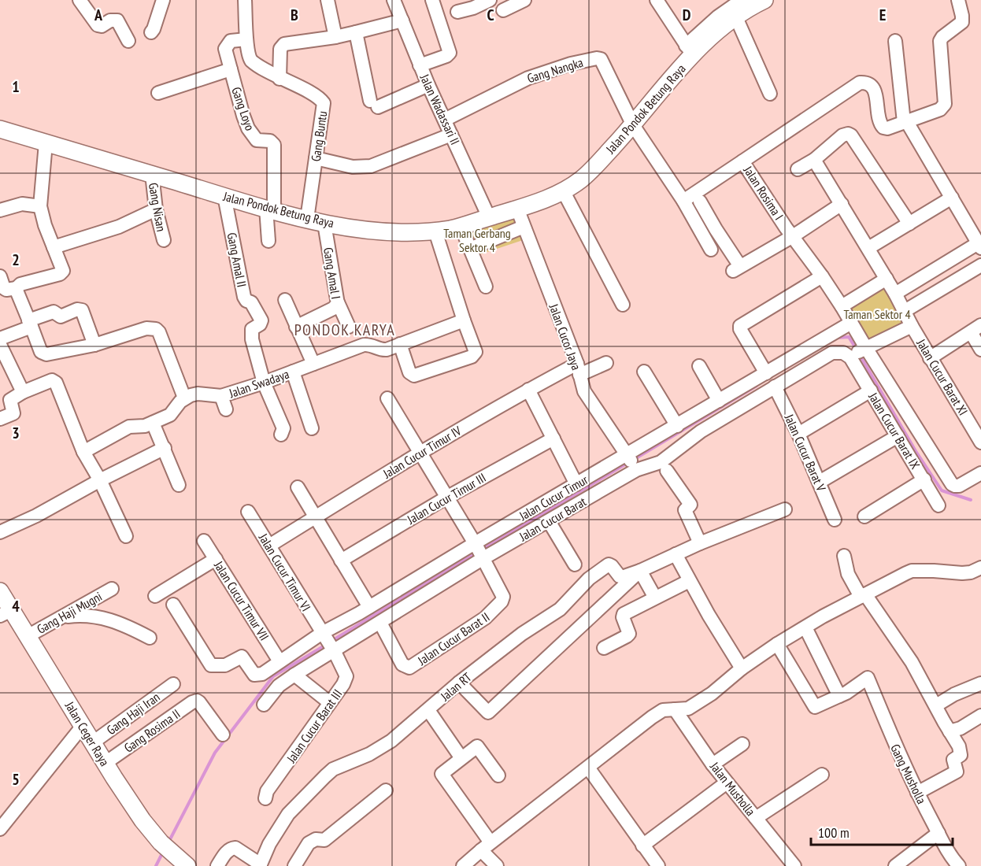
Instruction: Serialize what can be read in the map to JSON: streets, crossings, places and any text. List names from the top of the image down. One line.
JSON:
{"streets":{"main road":["Jalan Pondok Betung Raya","Jalan Ceger Raya"],"street":["Gang Nangka","Gang Loyo","Jalan Wadassari II","Gang Buntu","Jalan Rosima I","Gang Nisan","Gang Amal II","Gang Amal I","Jalan Cucor Jaya","Jalan Cucur Barat XI","Jalan Swadaya","Jalan Cucur Barat IX","Jalan Cucur Timur IV","Jalan Cucur Barat V","Jalan Cucur Timur","Jalan Cucur Timur III","Jalan Cucur Barat","Jalan Cucur Timur VI","Jalan Cucur Timur VII","Gang Haji Mugni","Jalan Cucur Barat II","Jalan RT","Gang Haji Iran","Jalan Cucur Barat III","Gang Rosima II","Gang Musholla","Jalan Musholla"]},"crossings":[["Gang Nangka","Jalan Pondok Betung Raya"],["Gang Nangka","Jalan Wadassari II"],["Gang Loyo","Jalan Pondok Betung Raya"],["Gang Loyo","Gang Buntu"],["Jalan Pondok Betung Raya","Jalan Wadassari II"],["Jalan Pondok Betung Raya","Gang Buntu"],["Jalan Pondok Betung Raya","Gang Nisan"],["Jalan Pondok Betung Raya","Gang Amal II"],["Jalan Pondok Betung Raya","Gang Amal I"],["Jalan Pondok Betung Raya","Jalan Cucor Jaya"],["Jalan Rosima I","Jalan Cucur Barat IX"],["Jalan Rosima I","Jalan Cucur Timur"],["Jalan Rosima I","Jalan Cucur Barat"],["Gang Amal II","Jalan Swadaya"],["Jalan Cucor Jaya","Jalan Cucur Timur IV"],["Jalan Cucor Jaya","Jalan Cucur Timur"],["Jalan Cucor Jaya","Jalan Cucur Barat"],["Jalan Cucur Barat IX","Jalan Cucur Barat"],["Jalan Cucur Timur IV","Jalan Cucur Timur VI"],["Jalan Cucur Barat V","Jalan Cucur Barat"],["Jalan Cucur Timur","Jalan Cucur Barat"],["Jalan Cucur Timur","Jalan Cucur Timur VI"],["Jalan Cucur Timur","Jalan Cucur Timur VII"],["Jalan Cucur Timur","Jalan Cucur Barat II"],["Jalan Cucur Timur","Jalan Cucur Barat III"],["Jalan Cucur Barat","Jalan Cucur Timur VI"],["Jalan Cucur Barat","Jalan Cucur Barat II"],["Jalan Cucur Barat","Jalan Cucur Barat III"],["Jalan Cucur Timur VI","Jalan Cucur Barat III"],["Gang Haji Mugni","Jalan Ceger Raya"],["Gang Haji Iran","Jalan Ceger Raya"],["Gang Rosima II","Jalan Ceger Raya"]],"districts":["PONDOK KARYA"],"parks":["Taman Gerbang Sektor 4","Taman Sektor 4"],"scale_bar":"100 m","grid":{"columns":["A","B","C","D","E"],"rows":["1","2","3","4","5"]}}
